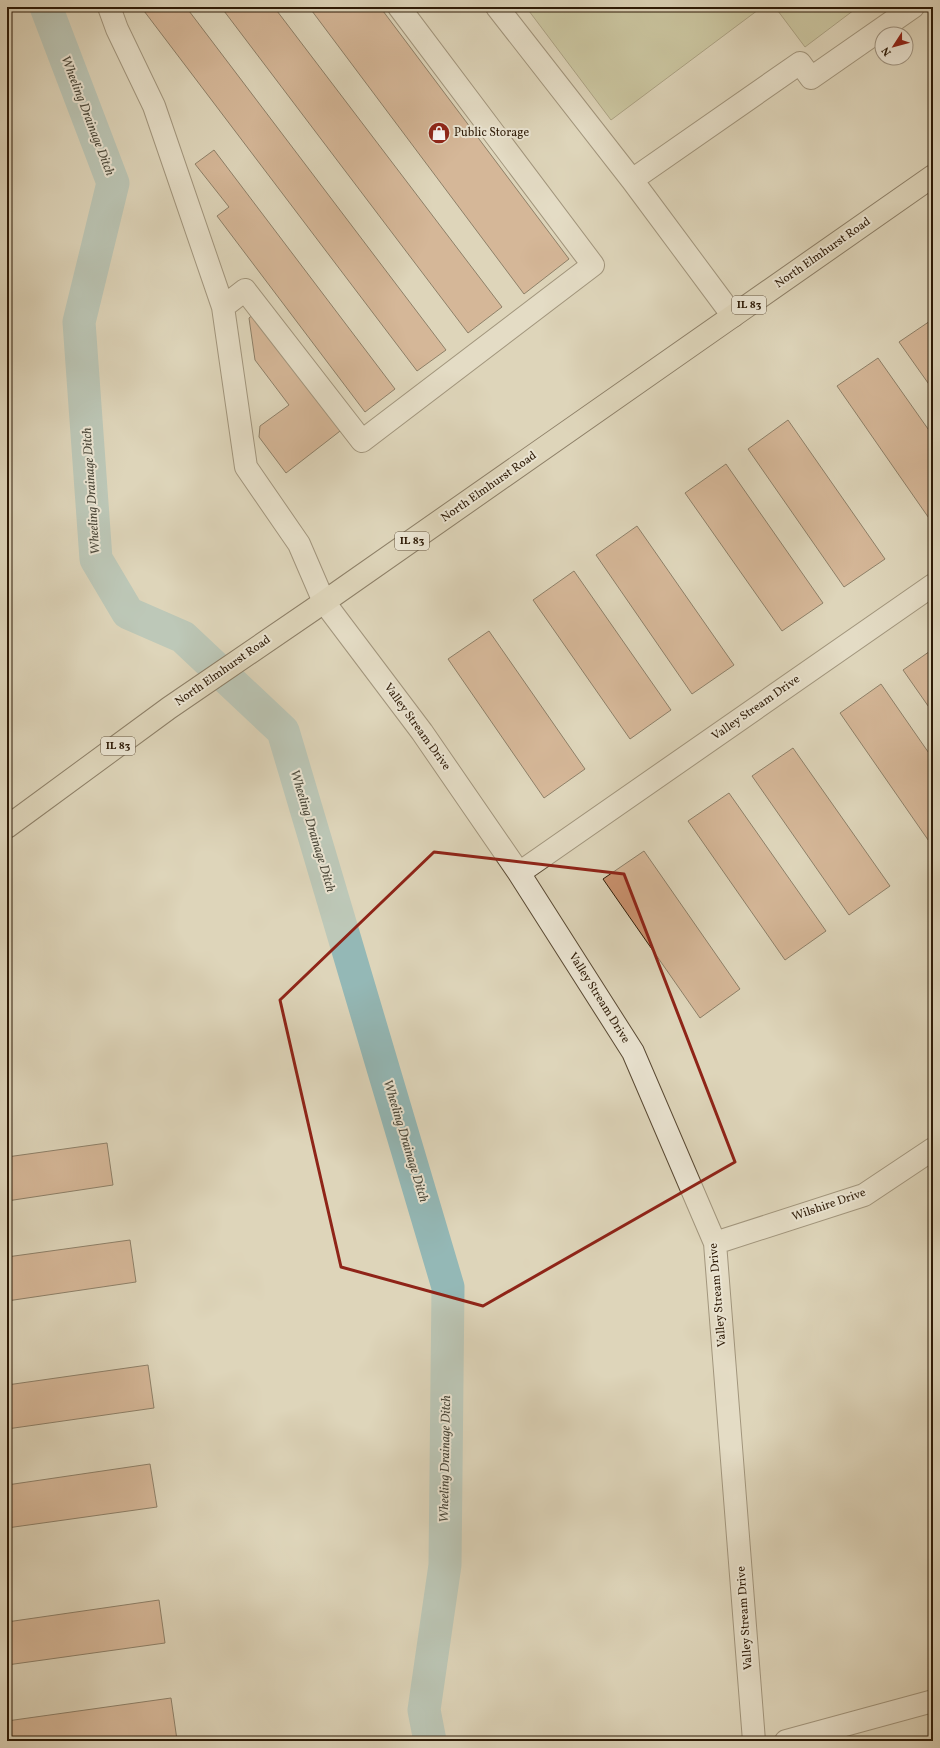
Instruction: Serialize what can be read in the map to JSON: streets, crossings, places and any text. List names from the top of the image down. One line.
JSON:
{"streets":{"main road":["North Elmhurst Road","IL 83"],"street":["Valley Stream Drive","Wilshire Drive"]},"crossings":[["North Elmhurst Road","Valley Stream Drive"],["Valley Stream Drive","Wilshire Drive"]],"water":["Wheeling Drainage Ditch"],"places":{"shop":["Public Storage"]},"north":"bottom left"}
